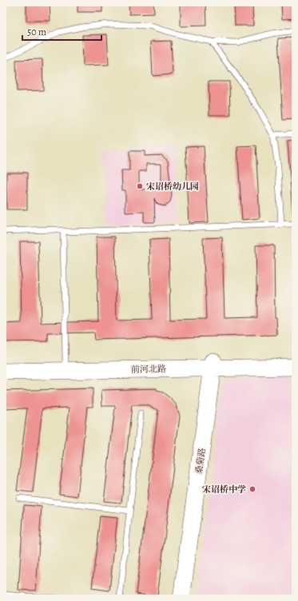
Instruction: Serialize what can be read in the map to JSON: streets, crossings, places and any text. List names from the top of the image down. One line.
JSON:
{"streets":{"main road":["前河北路","桑菊路"]},"crossings":[["前河北路","桑菊路"]],"places":["宋诏桥幼儿园","宋诏桥中学"],"scale_bar":"50 m"}
